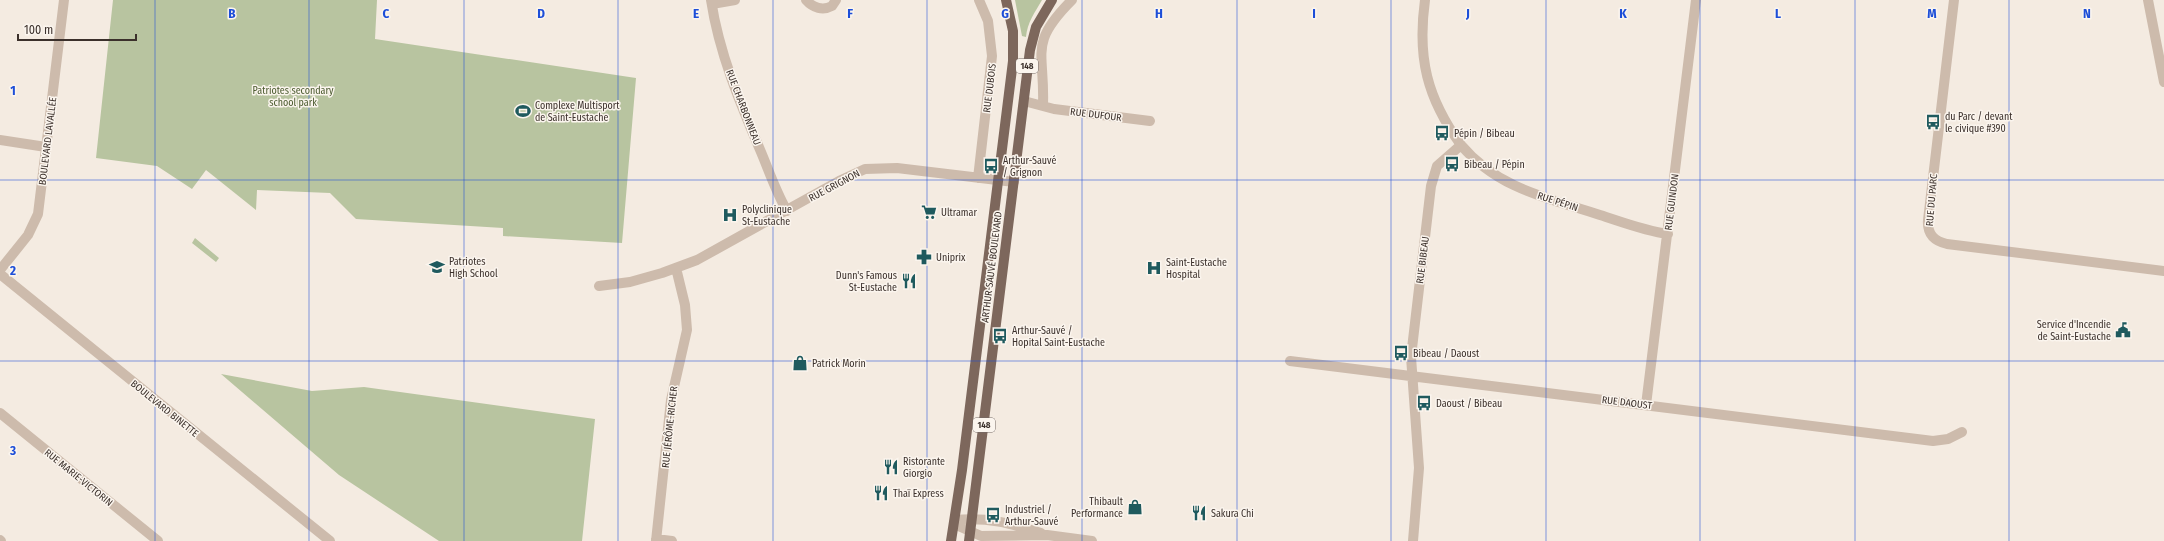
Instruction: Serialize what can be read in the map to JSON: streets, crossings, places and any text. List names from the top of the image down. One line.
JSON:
{"streets":{"main road":["148","ARTHUR-SAUVÉ BOULEVARD"],"street":["RUE DUBOIS","RUE CHARBONNEAU","RUE DUFOUR","BOULEVARD LAVALLÉE","RUE GRIGNON","RUE DU PARC","RUE PÉPIN","RUE GUINDON","RUE BIBEAU","RUE DAOUST","BOULEVARD BINETTE","RUE JÉRÔME-RICHER","RUE MARIE-VICTORIN"]},"crossings":[["RUE DUBOIS","RUE GRIGNON"],["RUE CHARBONNEAU","RUE GRIGNON"],["RUE DUFOUR","ARTHUR-SAUVÉ BOULEVARD"],["RUE GRIGNON","ARTHUR-SAUVÉ BOULEVARD"],["RUE GRIGNON","RUE JÉRÔME-RICHER"],["RUE PÉPIN","RUE GUINDON"],["RUE PÉPIN","RUE BIBEAU"],["RUE GUINDON","RUE DAOUST"],["RUE BIBEAU","RUE DAOUST"]],"parks":["Patriotes secondary school park"],"places":{"sports":["Complexe Multisport de Saint-Eustache"],"bus stop":["du Parc / devant le civique #390","Pépin / Bibeau","Bibeau / Pépin","Arthur-Sauvé / Grignon","Arthur-Sauvé / Hopital Saint-Eustache","Bibeau / Daoust","Daoust / Bibeau","Industriel / Arthur-Sauvé"],"supermarket":["Ultramar"],"hospital":["Polyclinique St-Eustache","Saint-Eustache Hospital"],"pharmacy":["Uniprix"],"school or university":["Patriotes High School"],"restaurant":["Dunn's Famous St-Eustache","Ristorante Giorgio","Thaï Express","Sakura Chi"],"public building":["Service d'Incendie de Saint-Eustache"],"shop":["Patrick Morin","Thibault Performance"]},"scale_bar":"100 m","grid":{"columns":["B","C","D","E","F","G","H","I","J","K","L","M","N"],"rows":["1","2","3"]}}
